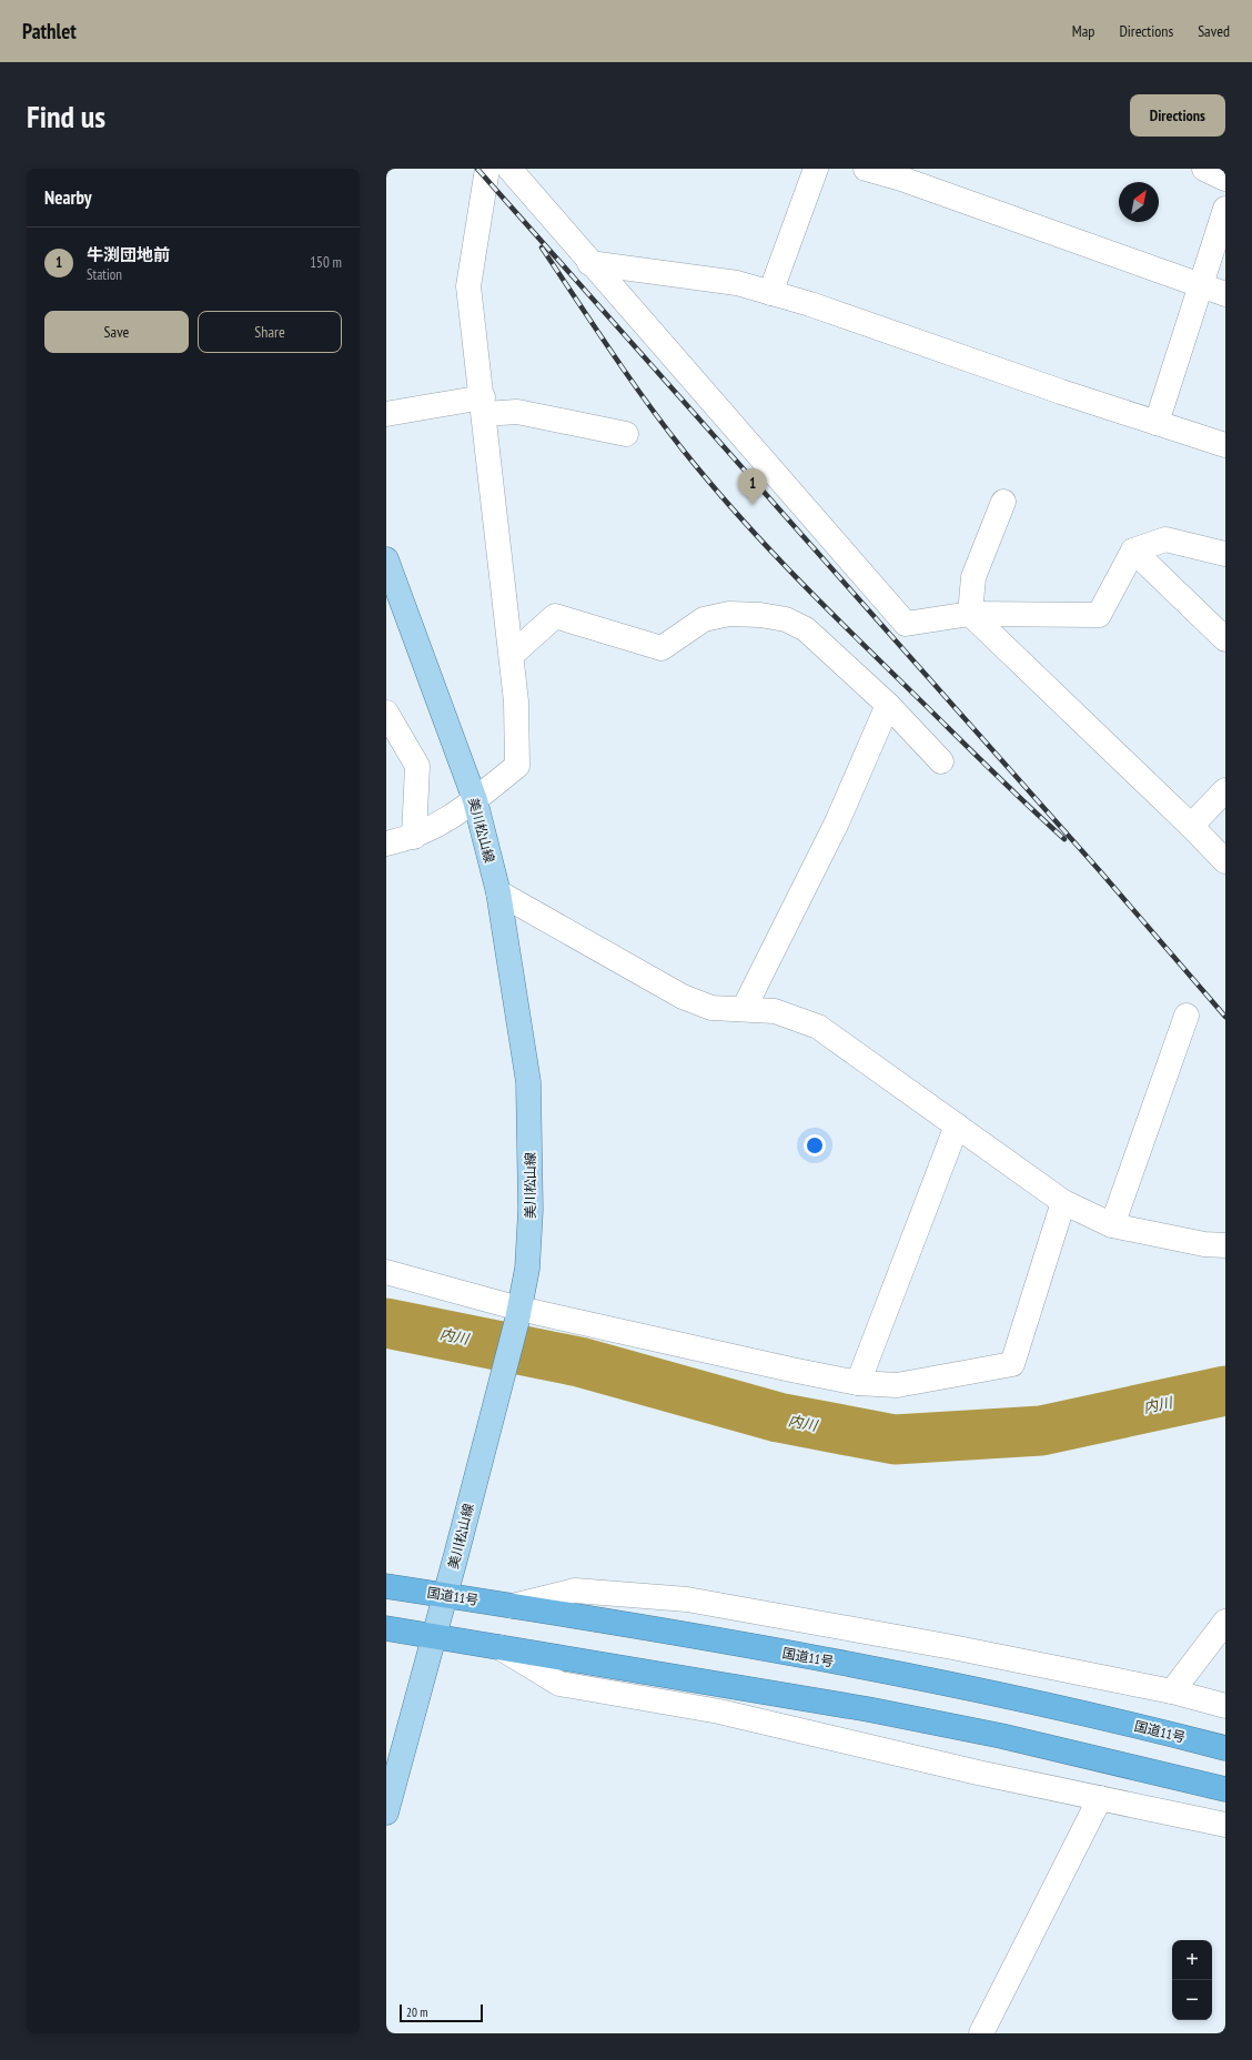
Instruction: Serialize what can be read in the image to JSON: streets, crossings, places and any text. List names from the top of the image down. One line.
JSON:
{"streets":{"highway":["国道11号"],"main road":["美川松山線"]},"crossings":[["美川松山線","国道11号"]],"water":["内川"],"scale_bar":"20 m","north":"top right","page":{"header":"Pathlet","nav":["Map","Directions","Saved"],"buttons":["Directions",["Save","Share"]],"title":"Find us","heading":"Nearby","list":[{"mark":"1","name":"牛渕団地前","note":"Station","value":"150 m"}],"pins":"1","map_buttons":["+","−"],"scale":"20 m"}}
